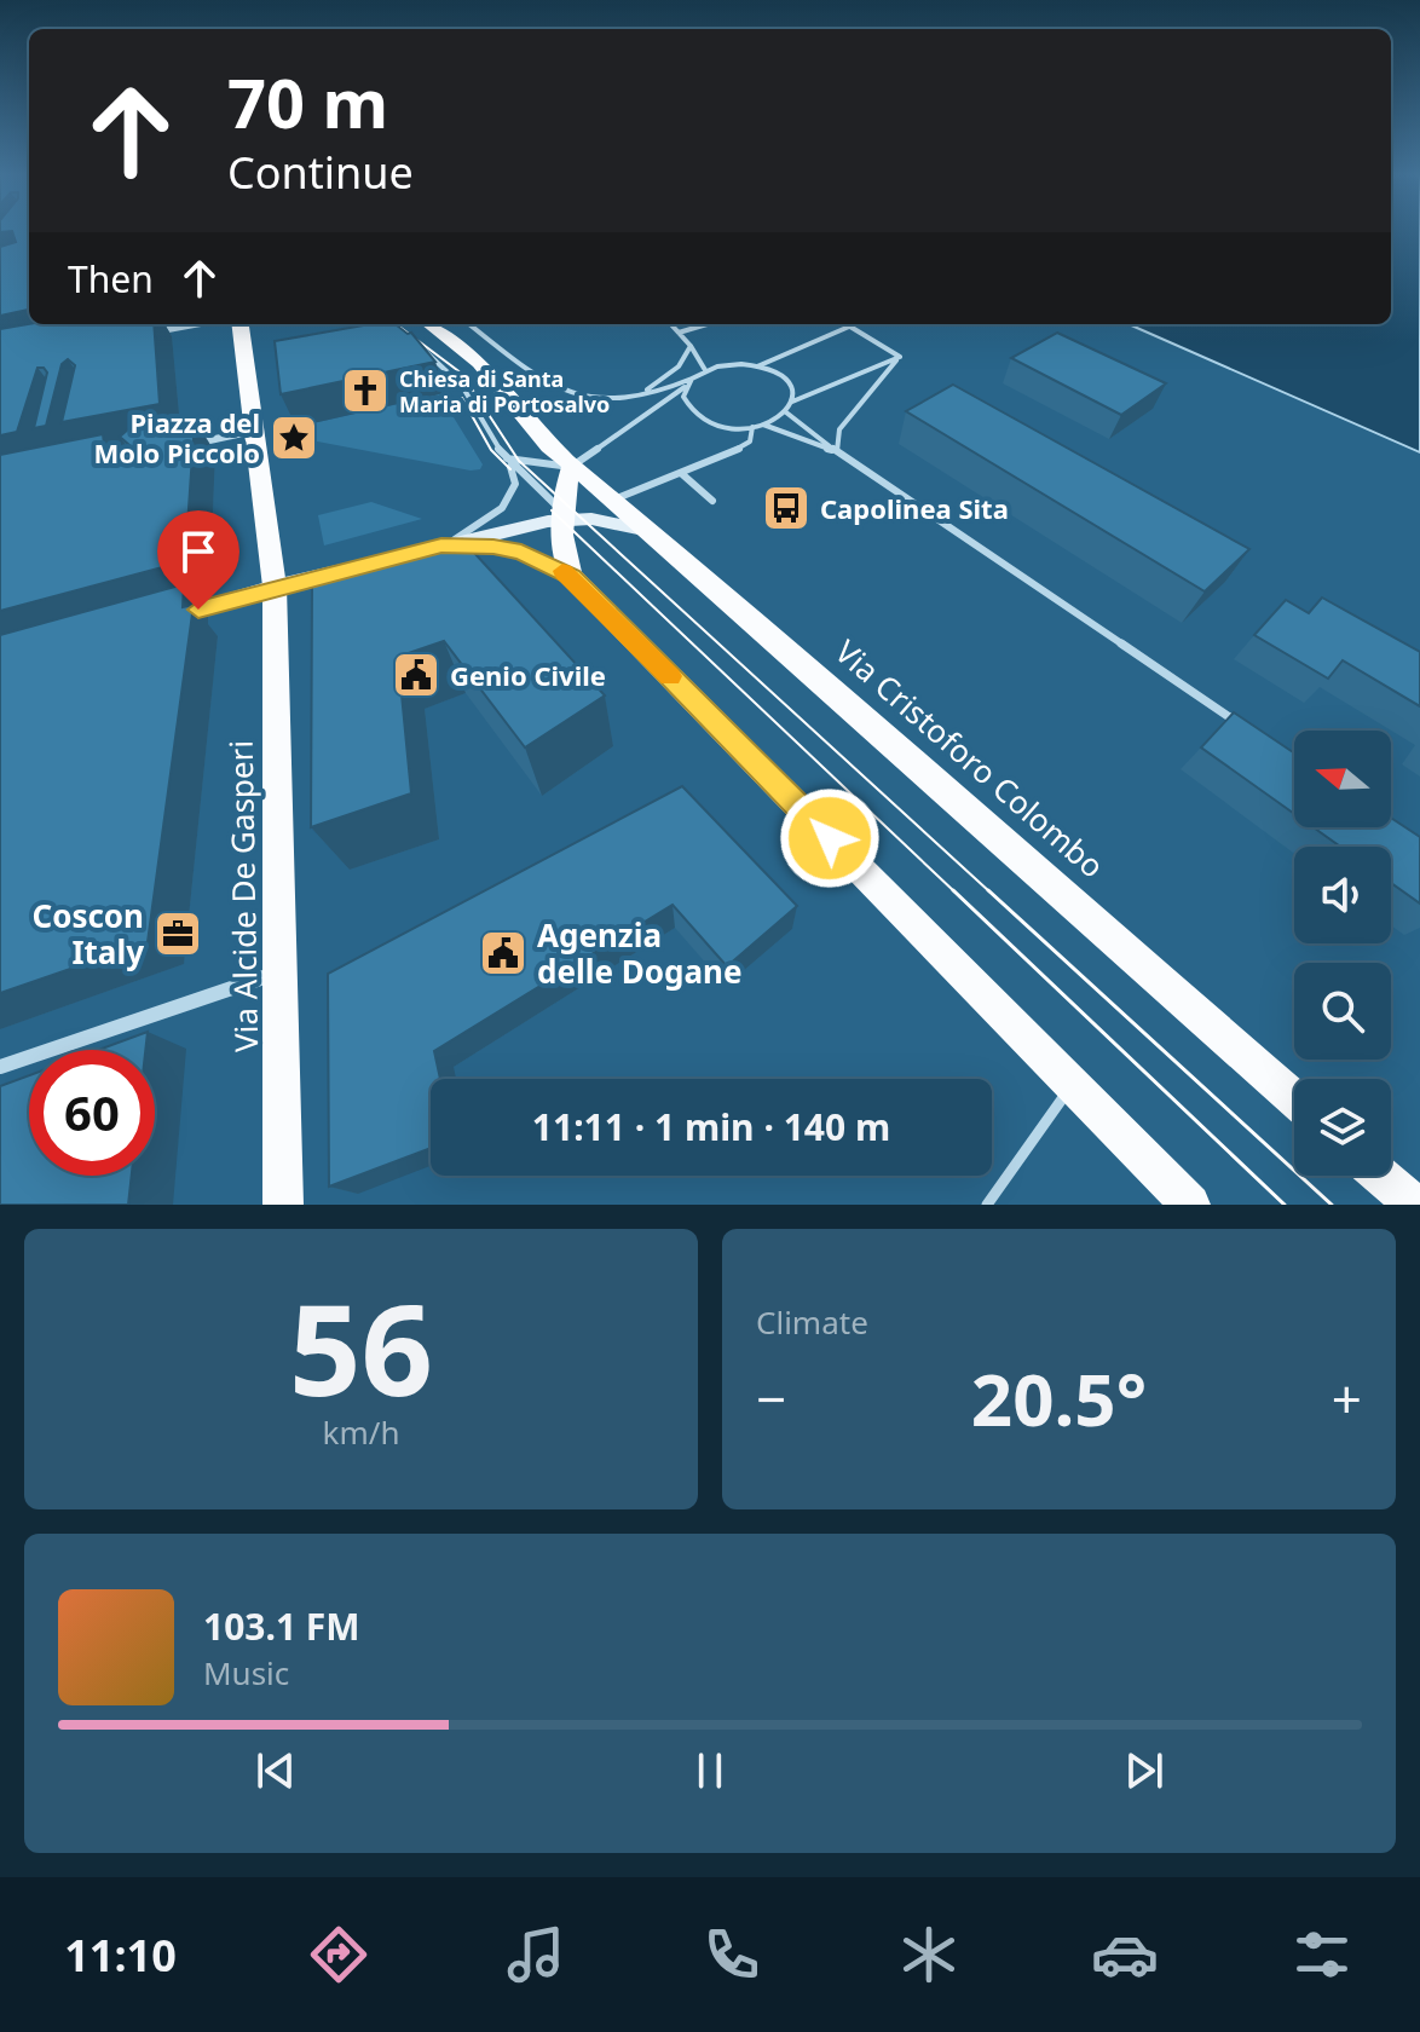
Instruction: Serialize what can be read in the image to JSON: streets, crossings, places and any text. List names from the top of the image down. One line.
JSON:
{"streets":{"main road":["Via Cristoforo Colombo","Via Alcide De Gasperi"]},"places":{"church":["Chiesa di Santa Maria di Portosalvo"],"place":["Piazza del Molo Piccolo"],"bus stop":["Capolinea Sita"],"public building":["Genio Civile","Agenzia delle Dogane"],"office":["Coscon Italy"]},"north":"left","page":{"turn":["70 m","Continue"],"then":"Then","limit":"60","trip":"11:11 · 1 min · 140 m","tile":[["56","km/h"],"Climate"],"heat":["−","20.5°","+"],"song":["103.1 FM","Music"],"tabs":"11:10"}}
